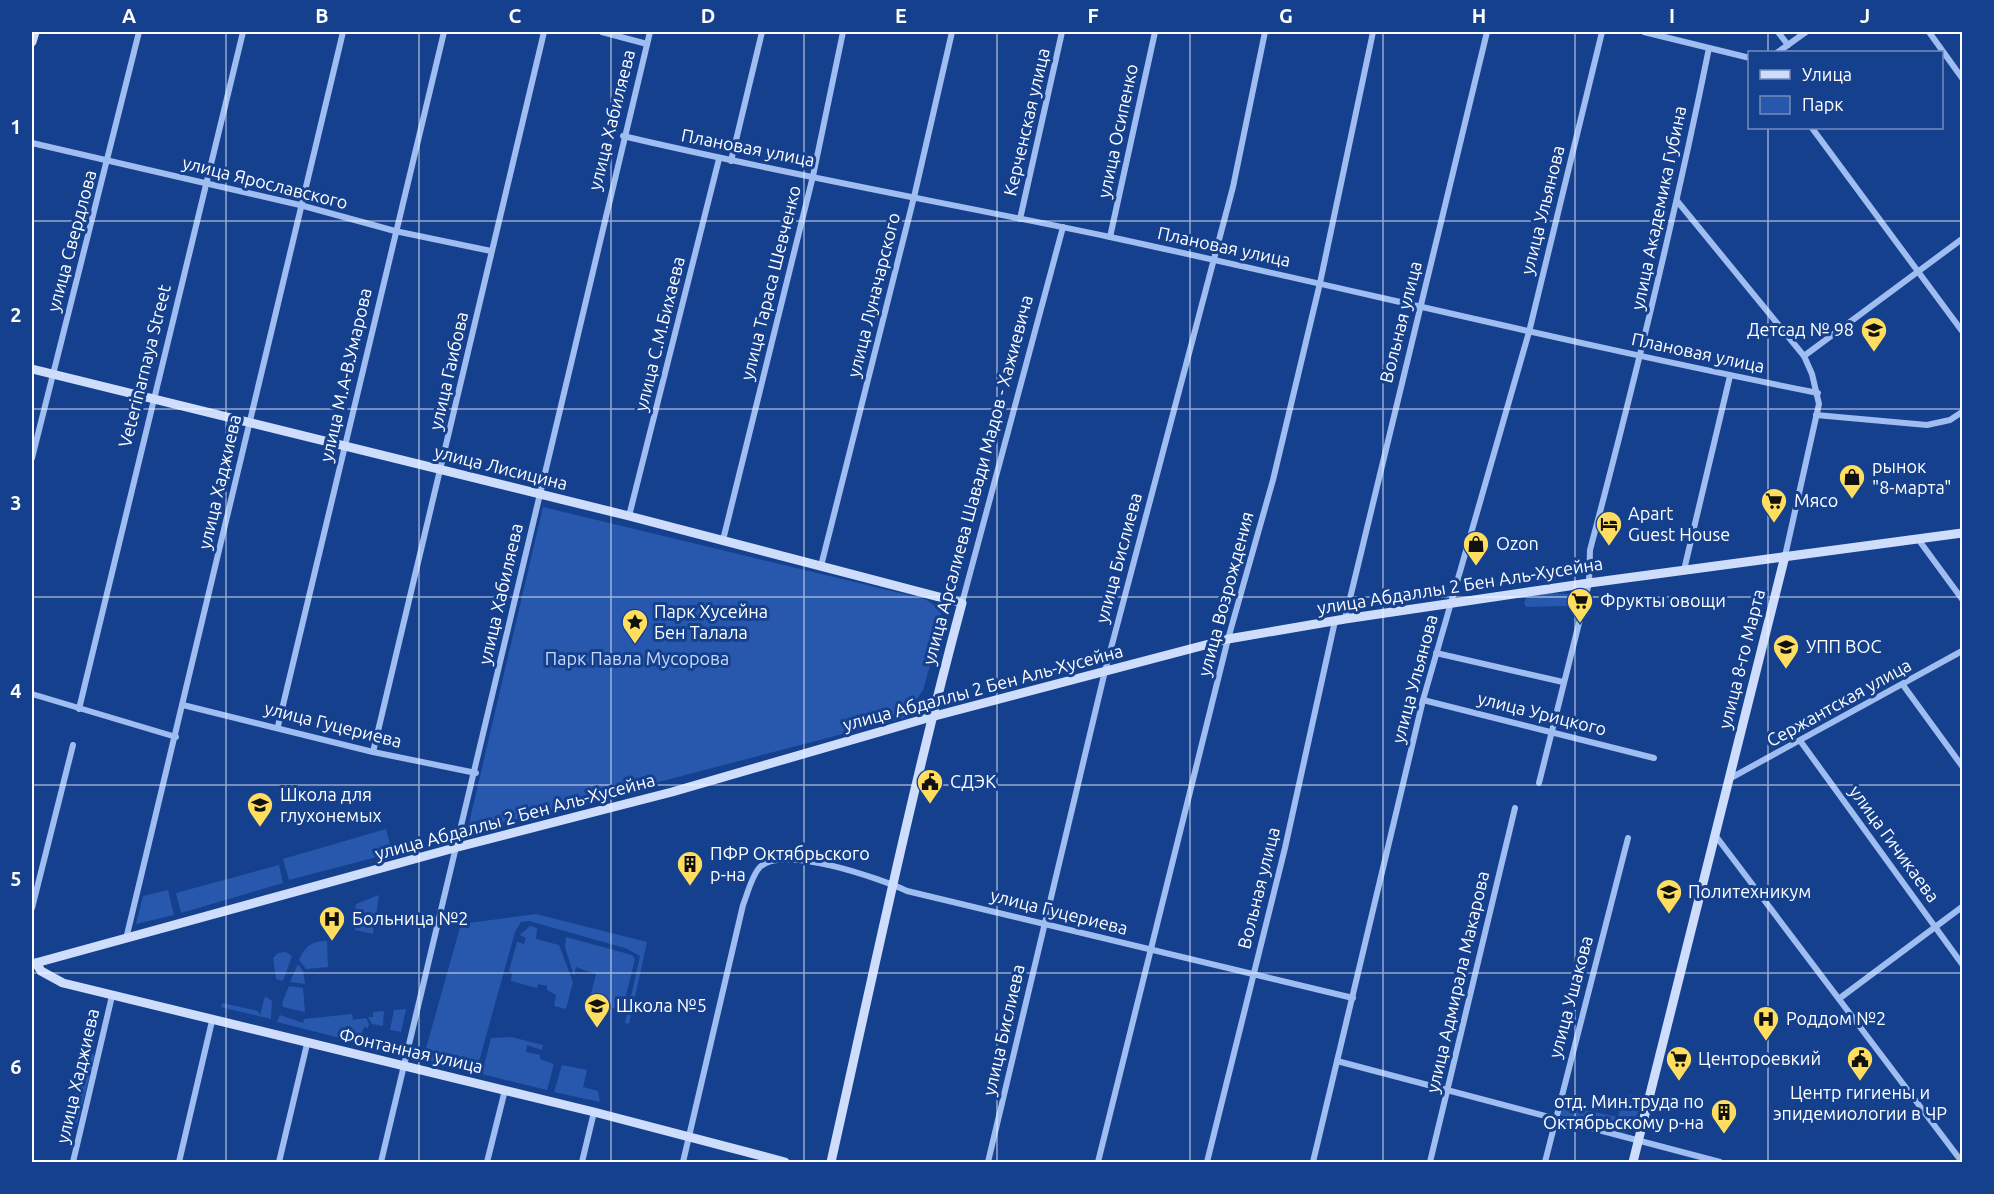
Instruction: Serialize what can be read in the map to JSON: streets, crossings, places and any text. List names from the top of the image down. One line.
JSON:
{"streets":{"street":["улица Хабиляева","Керченская улица","улица Осипенко","Плановая улица","улица Ярославского","улица Академика Губина","улица Ульянова","улица Свердлова","улица Тараса Шевченко","улица Луначарского","Вольная улица","улица С.М.Бихаева","Veterinarnaya Street","улица Гаибова","улица М.А-В.Умарова","улица Лисицина","улица Арсалиева Шавади Мадов - Хажиевича","улица Хаджиева","улица Бислиева","улица Абдаллы 2 Бен Аль-Хусейна","улица Возрождения","улица 8-го Марта","Сержантская улица","улица Урицкого","улица Гуцериева","улица Гичикаева","улица Адмирала Макарова","улица Ушакова","Фонтанная улица"]},"crossings":[["улица Хабиляева","Плановая улица"],["улица Хабиляева","улица Лисицина"],["улица Хабиляева","улица Абдаллы 2 Бен Аль-Хусейна"],["улица Хабиляева","улица Гуцериева"],["улица Хабиляева","Фонтанная улица"],["Керченская улица","Плановая улица"],["улица Осипенко","Плановая улица"],["Плановая улица","улица Академика Губина"],["Плановая улица","улица Ульянова"],["Плановая улица","улица Тараса Шевченко"],["Плановая улица","улица Луначарского"],["Плановая улица","Вольная улица"],["Плановая улица","улица С.М.Бихаева"],["Плановая улица","улица Арсалиева Шавади Мадов - Хажиевича"],["Плановая улица","улица Бислиева"],["Плановая улица","улица Возрождения"],["Плановая улица","улица 8-го Марта"],["улица Ярославского","улица Свердлова"],["улица Ярославского","Veterinarnaya Street"],["улица Ярославского","улица Гаибова"],["улица Ярославского","улица М.А-В.Умарова"],["улица Ярославского","улица Хаджиева"],["улица Академика Губина","улица Абдаллы 2 Бен Аль-Хусейна"],["улица Академика Губина","улица 8-го Марта"],["улица Ульянова","улица Абдаллы 2 Бен Аль-Хусейна"],["улица Ульянова","улица Урицкого"],["улица Ульянова","улица Гуцериева"],["улица Свердлова","улица Лисицина"],["улица Тараса Шевченко","улица Лисицина"],["улица Луначарского","улица Лисицина"],["Вольная улица","улица Абдаллы 2 Бен Аль-Хусейна"],["Вольная улица","улица Гуцериева"],["улица С.М.Бихаева","улица Лисицина"],["Veterinarnaya Street","улица Лисицина"],["улица Гаибова","улица Лисицина"],["улица Гаибова","улица Гуцериева"],["улица М.А-В.Умарова","улица Лисицина"],["улица М.А-В.Умарова","улица Гуцериева"],["улица Лисицина","улица Арсалиева Шавади Мадов - Хажиевича"],["улица Лисицина","улица Хаджиева"],["улица Арсалиева Шавади Мадов - Хажиевича","улица Абдаллы 2 Бен Аль-Хусейна"],["улица Арсалиева Шавади Мадов - Хажиевича","улица Гуцериева"],["улица Хаджиева","улица Абдаллы 2 Бен Аль-Хусейна"],["улица Хаджиева","улица Гуцериева"],["улица Хаджиева","Фонтанная улица"],["улица Бислиева","улица Абдаллы 2 Бен Аль-Хусейна"],["улица Бислиева","улица Гуцериева"],["улица Абдаллы 2 Бен Аль-Хусейна","улица Возрождения"],["улица Абдаллы 2 Бен Аль-Хусейна","улица 8-го Марта"],["улица Абдаллы 2 Бен Аль-Хусейна","Фонтанная улица"],["улица Возрождения","улица Гуцериева"],["улица 8-го Марта","Сержантская улица"],["Сержантская улица","улица Гичикаева"],["улица Гуцериева","Фонтанная улица"]],"parks":["Парк Павла Мусорова"],"places":{"school or university":["Детсад № 98","УПП ВОС","Школа для глухонемых","Политехникум","Школа №5"],"shop":["рынок \"8-марта\"","Ozon"],"supermarket":["Мясо","Фрукты овощи","Центороевкий"],"hotel":["Apart Guest House"],"place":["Парк Хусейна Бен Талала"],"public building":["СДЭК","Центр гигиены и эпидемиологии в ЧР"],"building":["ПФР Октябрьского р-на","отд. Мин.труда по Октябрьскому р-на"],"hospital":["Больница №2","Роддом №2"]},"legend":["Улица","Парк"],"grid":{"columns":["A","B","C","D","E","F","G","H","I","J"],"rows":["1","2","3","4","5","6"]}}
